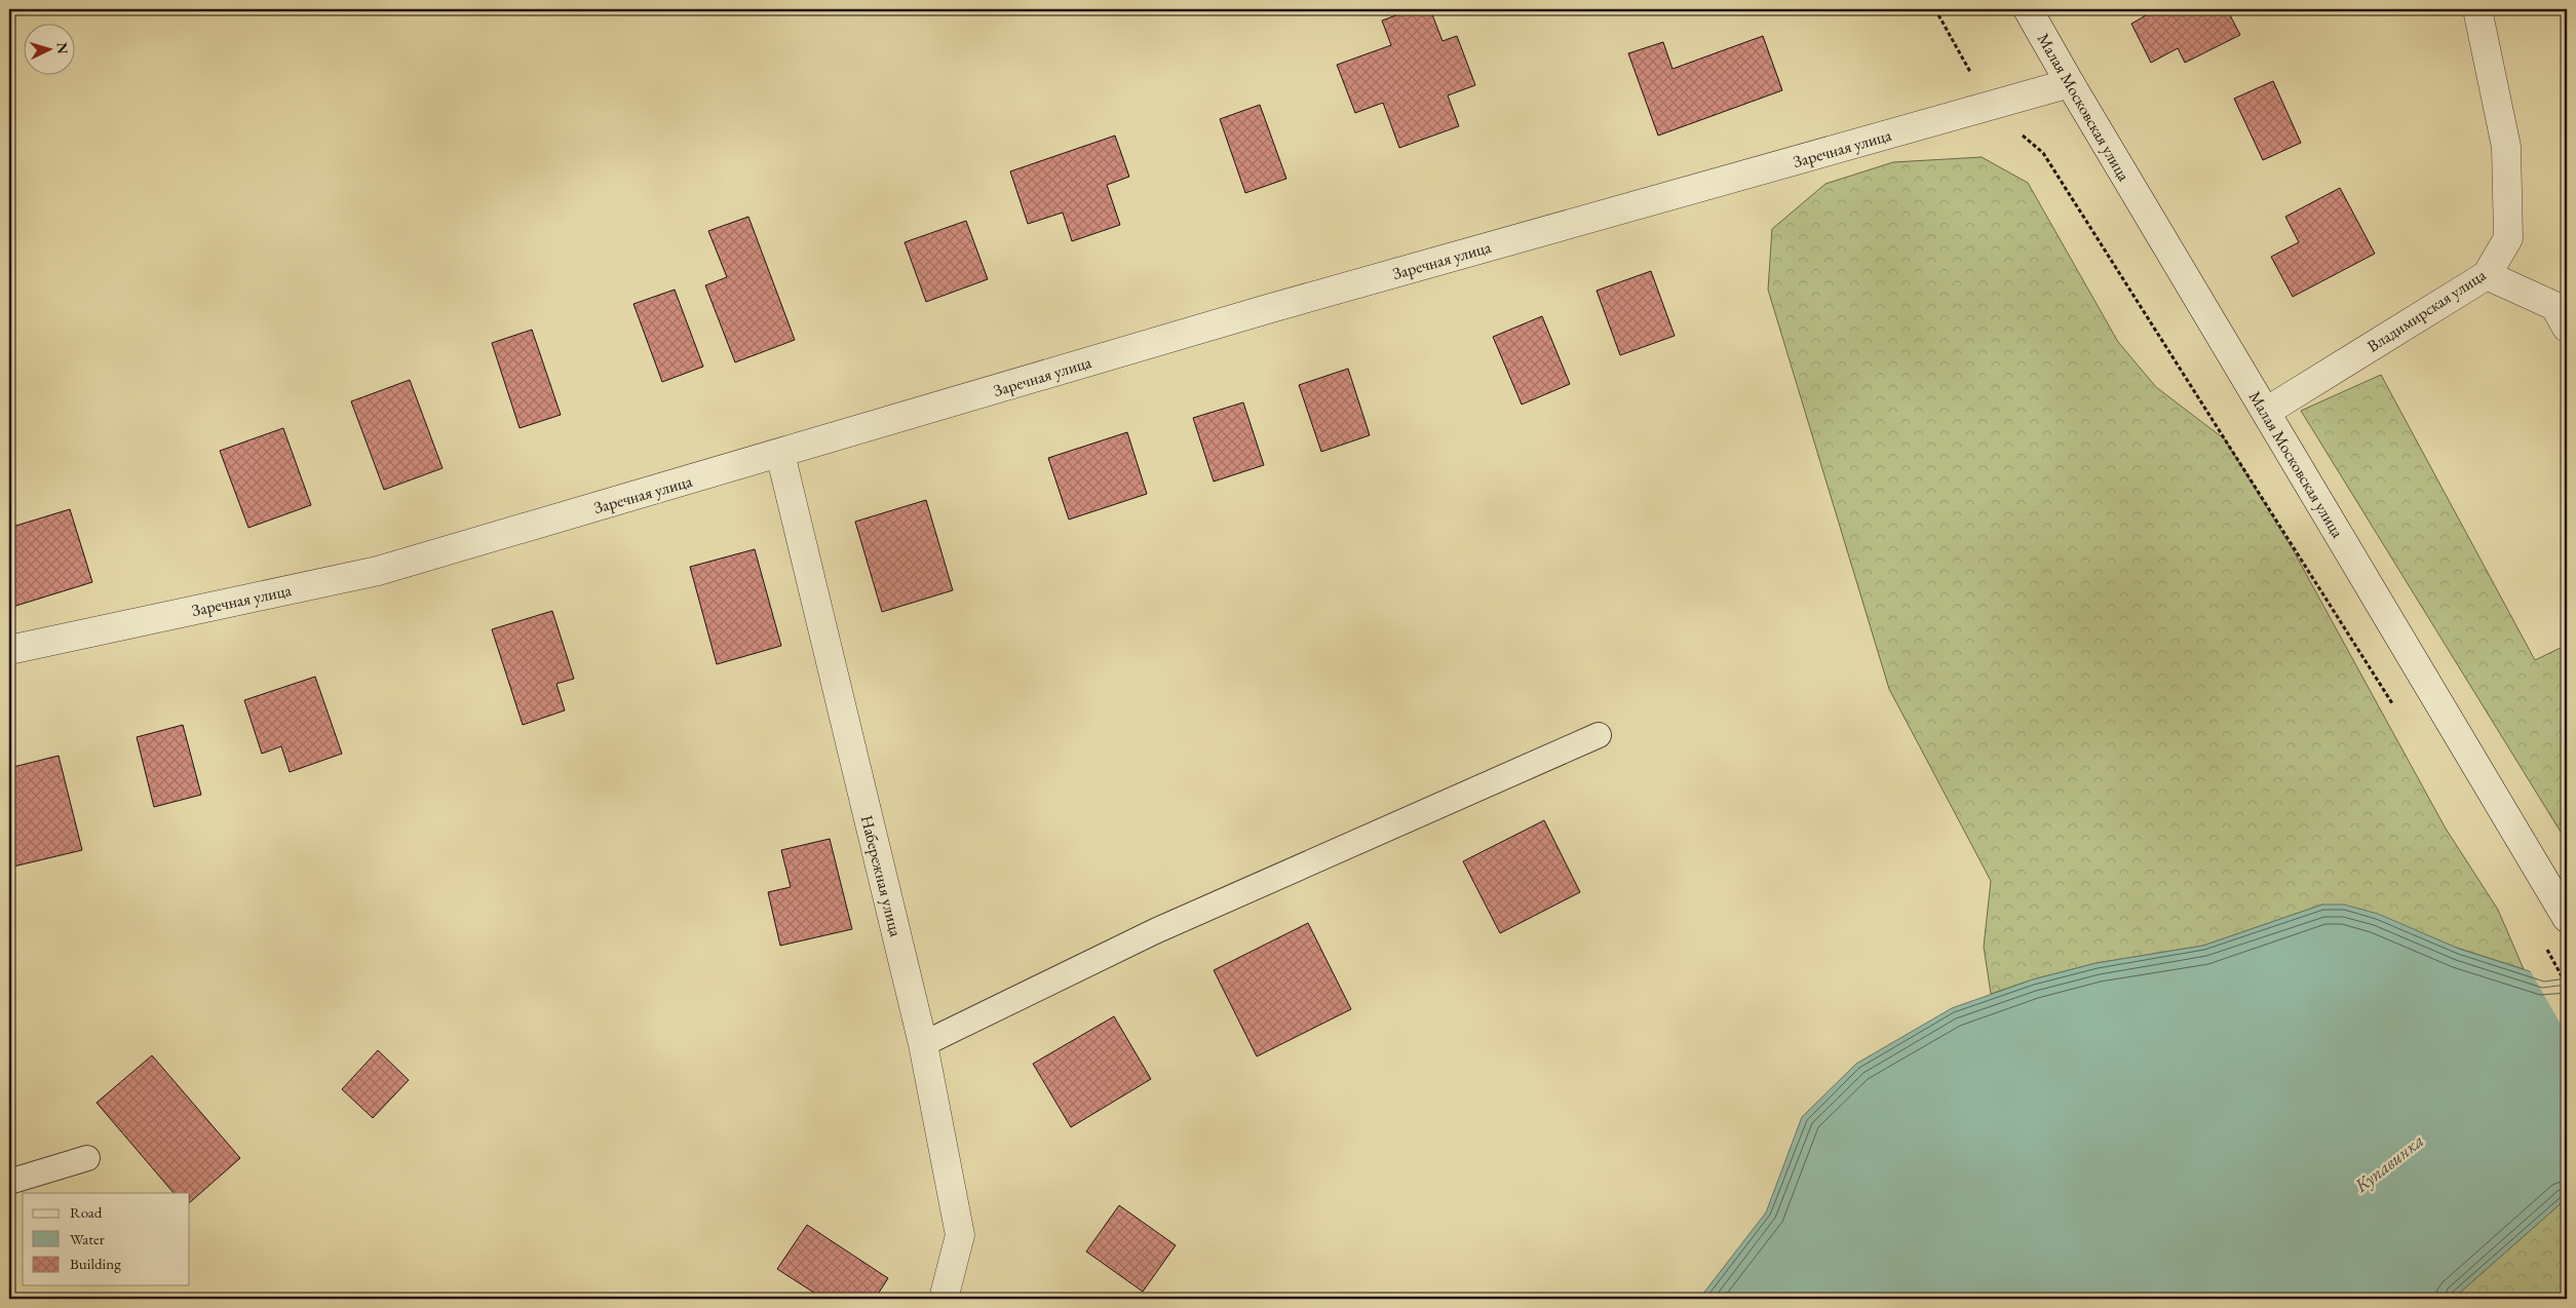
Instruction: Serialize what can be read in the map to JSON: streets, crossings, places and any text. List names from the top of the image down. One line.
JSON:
{"streets":{"street":["Малая Московская улица","Заречная улица","Владимирская улица","Набережная улица"]},"crossings":[["Малая Московская улица","Заречная улица"],["Малая Московская улица","Владимирская улица"],["Заречная улица","Набережная улица"]],"water":["Купавинка"],"legend":["Road","Water","Building"],"north":"right"}
